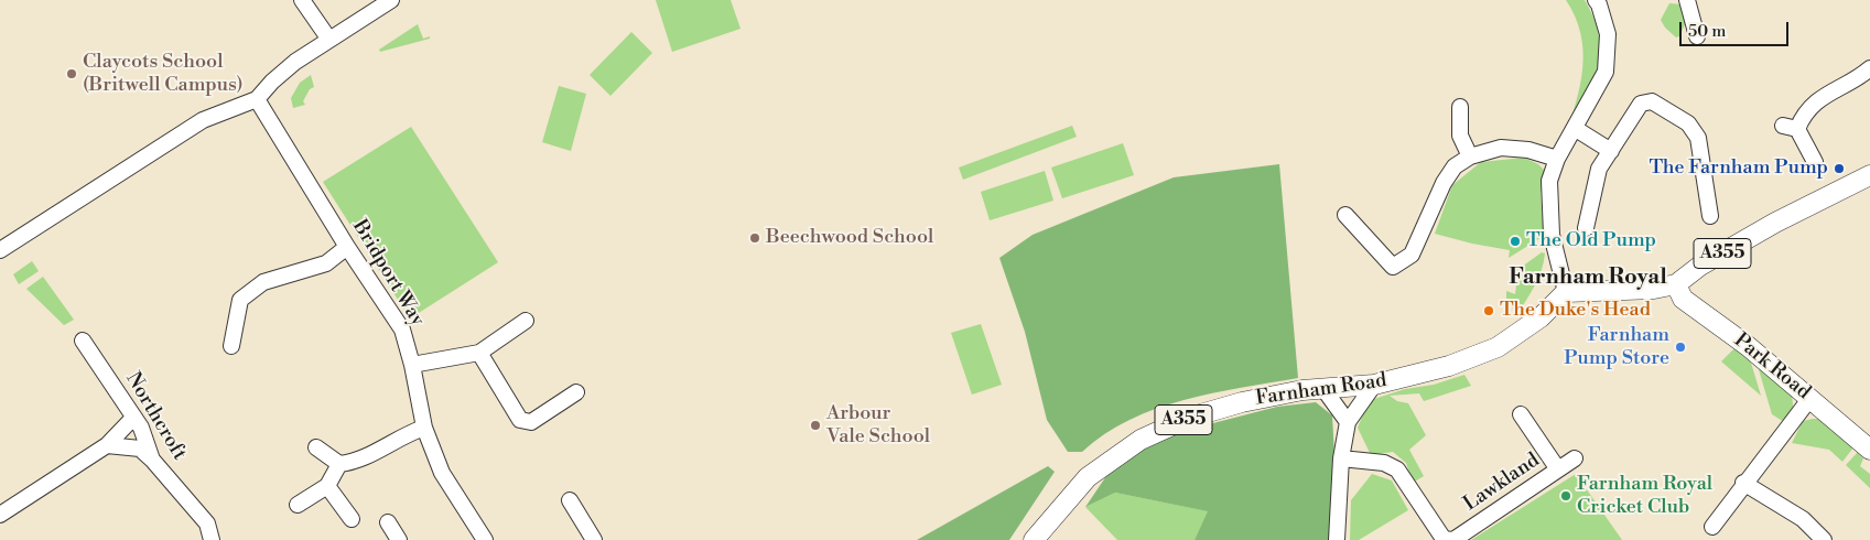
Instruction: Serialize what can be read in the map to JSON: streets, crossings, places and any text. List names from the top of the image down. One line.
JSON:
{"streets":{"main road":["A355","Park Road","Farnham Road"],"street":["Bridport Way","Northcroft","Lawkland"]},"crossings":[["A355","Park Road"],["A355","Farnham Road"]],"districts":["Farnham Royal"],"places":["Claycots School (Britwell Campus)","The Farnham Pump","Beechwood School","The Old Pump","The Duke's Head","Farnham Pump Store","Arbour Vale School","Farnham Royal Cricket Club"],"scale_bar":"50 m"}
